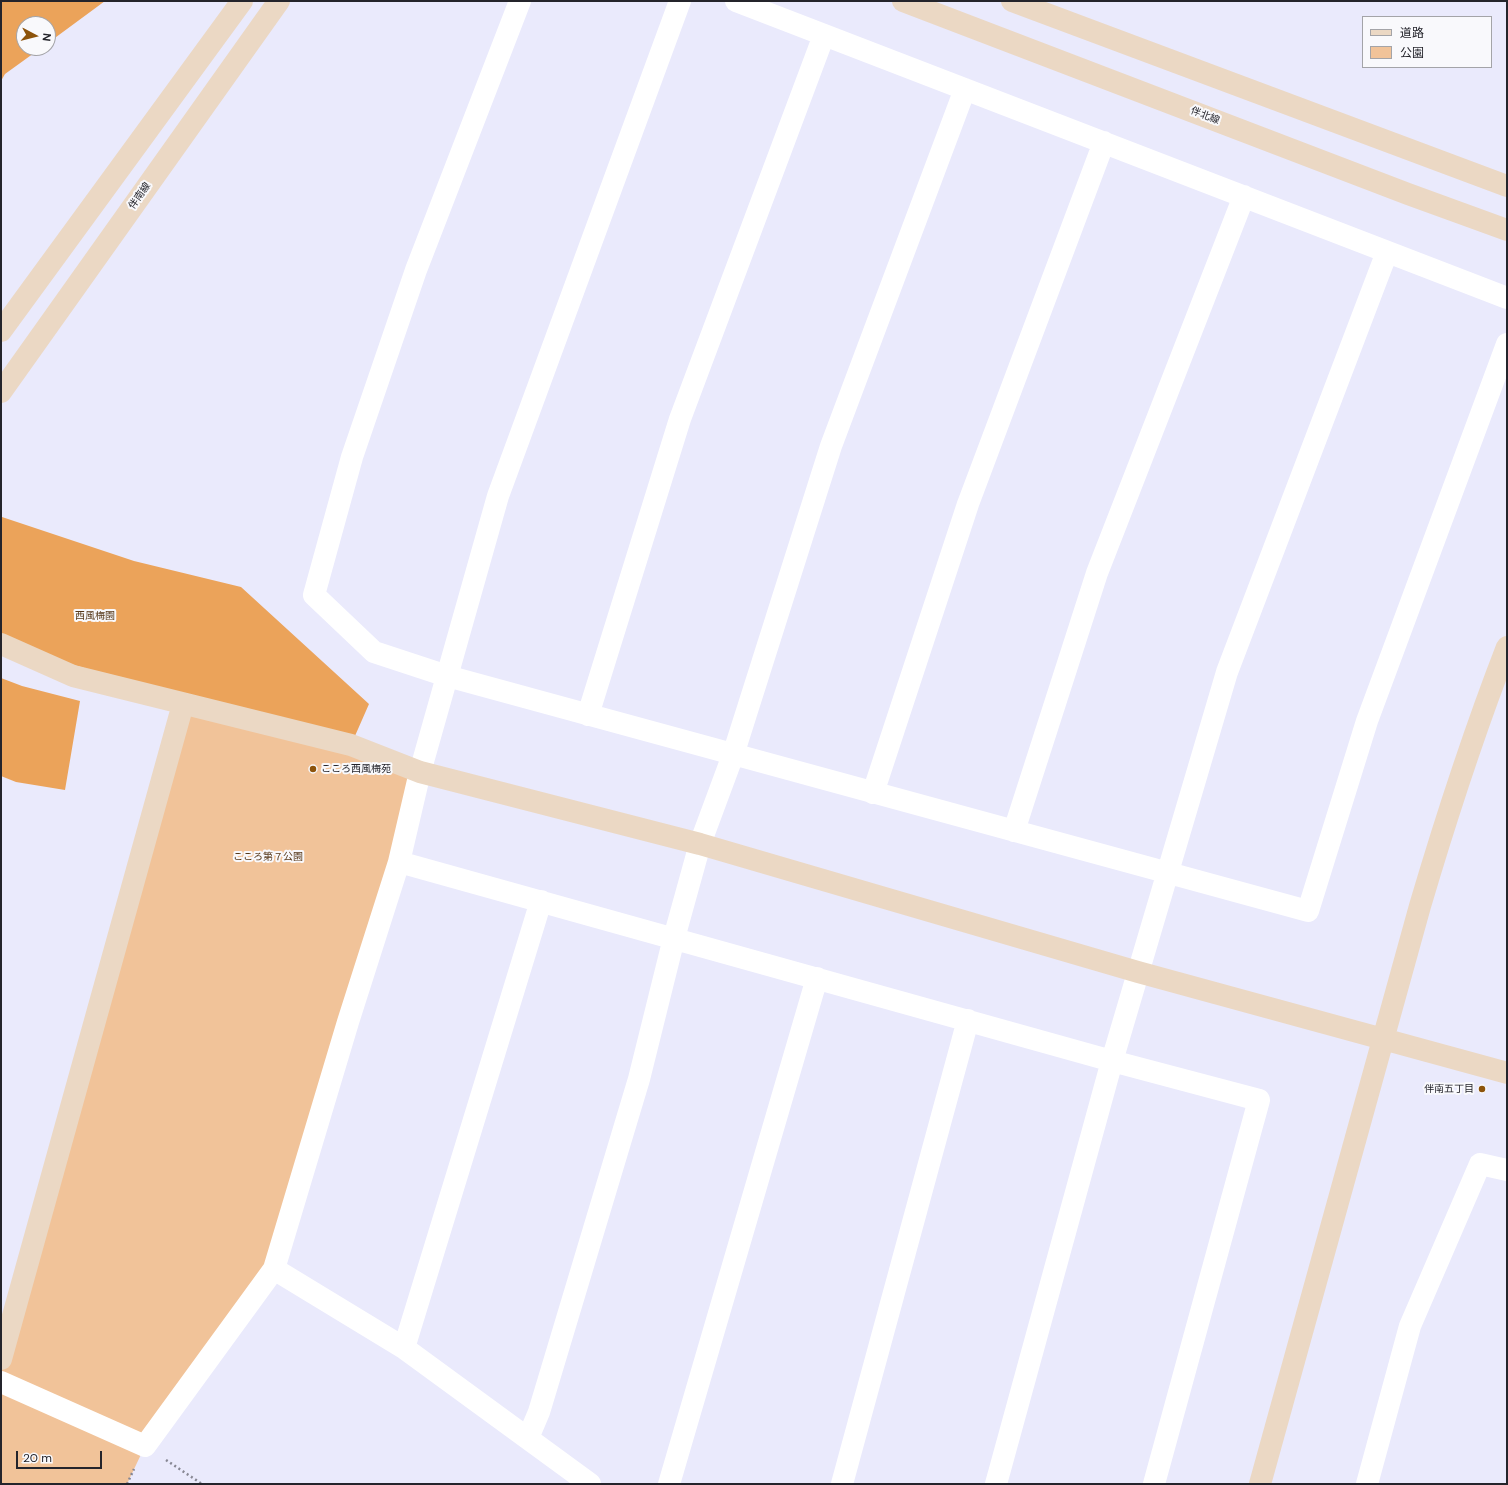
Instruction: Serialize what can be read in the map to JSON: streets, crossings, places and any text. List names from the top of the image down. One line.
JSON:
{"streets":{"street":["伴北線","伴南線"]},"parks":["西風梅園","こころ第７公園"],"places":["こころ西風梅苑","伴南五丁目"],"legend":["道路","公園"],"scale_bar":"20 m","north":"right"}
